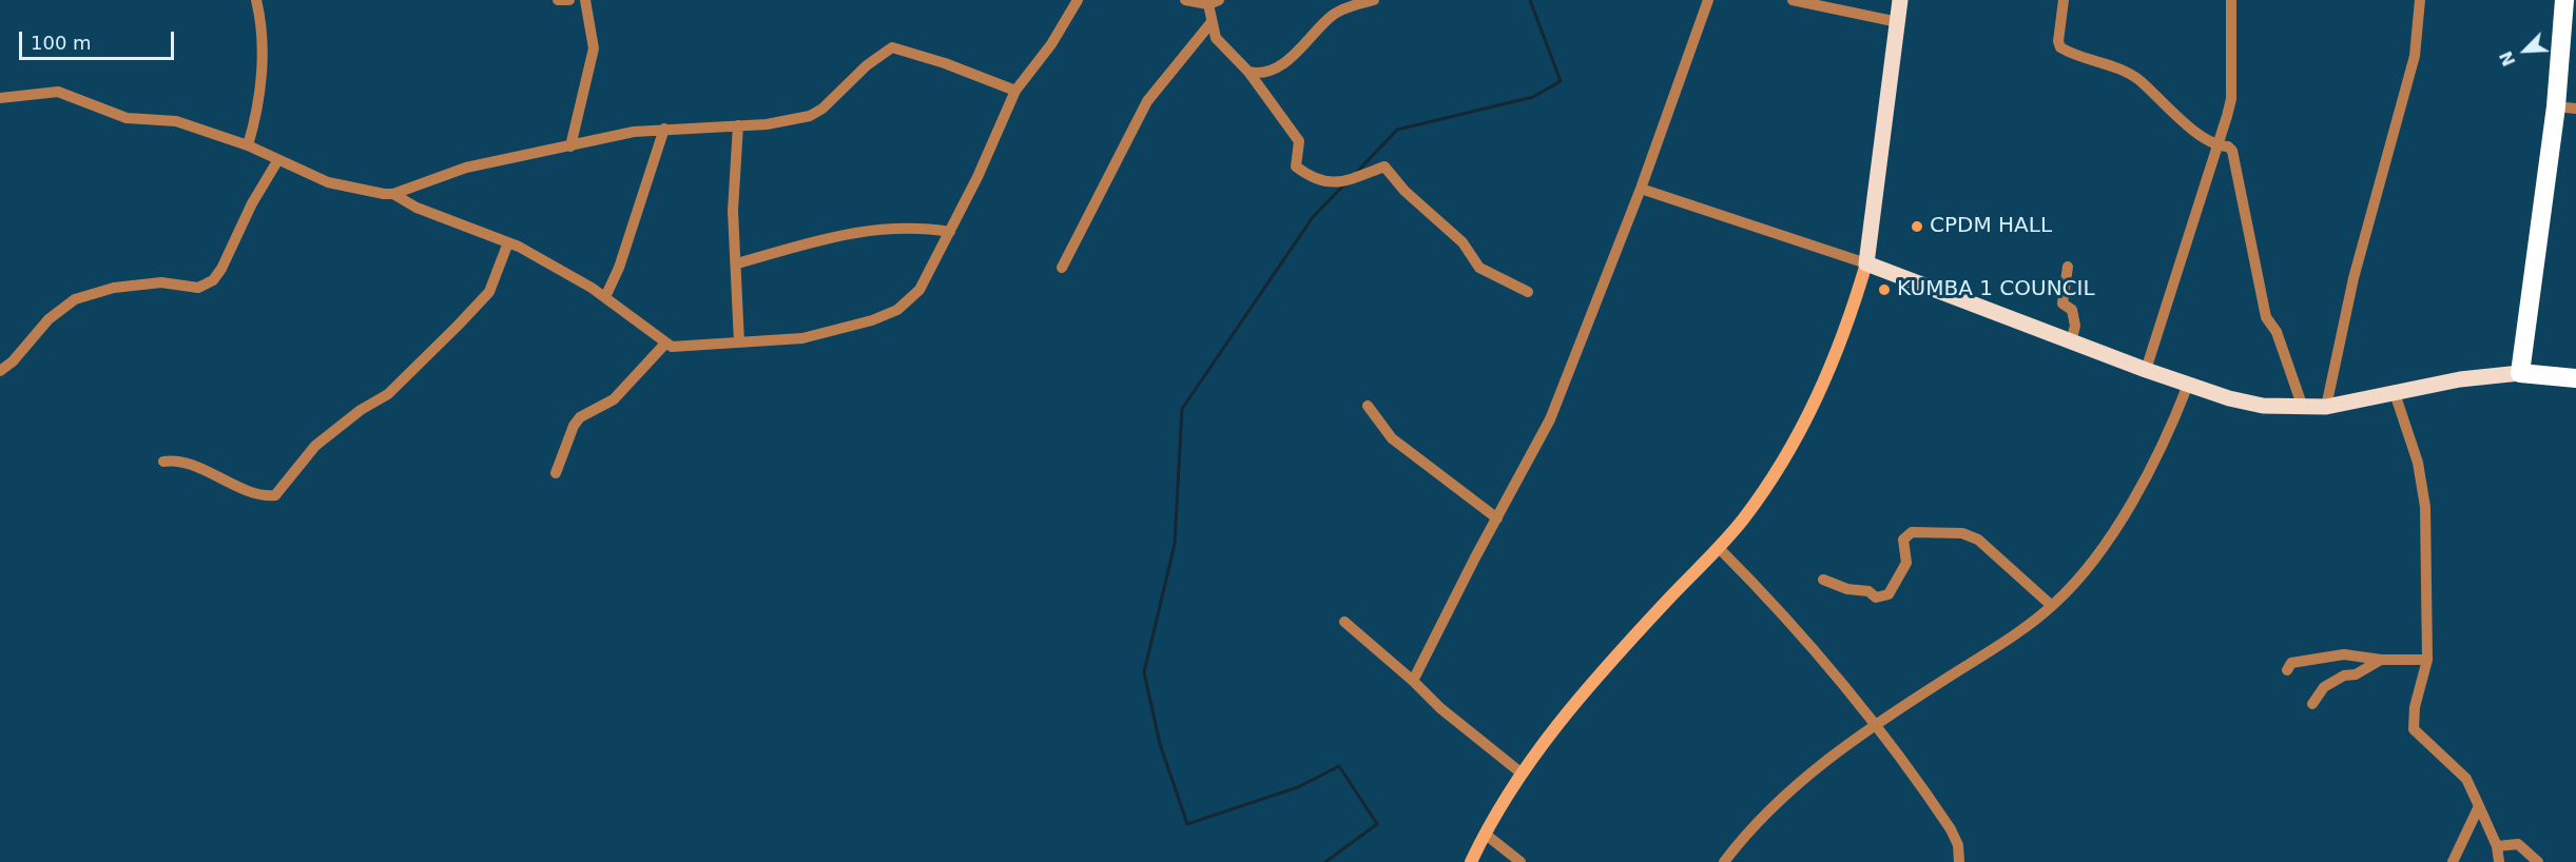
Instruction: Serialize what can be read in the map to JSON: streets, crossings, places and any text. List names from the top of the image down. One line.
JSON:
{"places":["CPDM HALL","KUMBA 1 COUNCIL"],"scale_bar":"100 m","north":"bottom left"}
